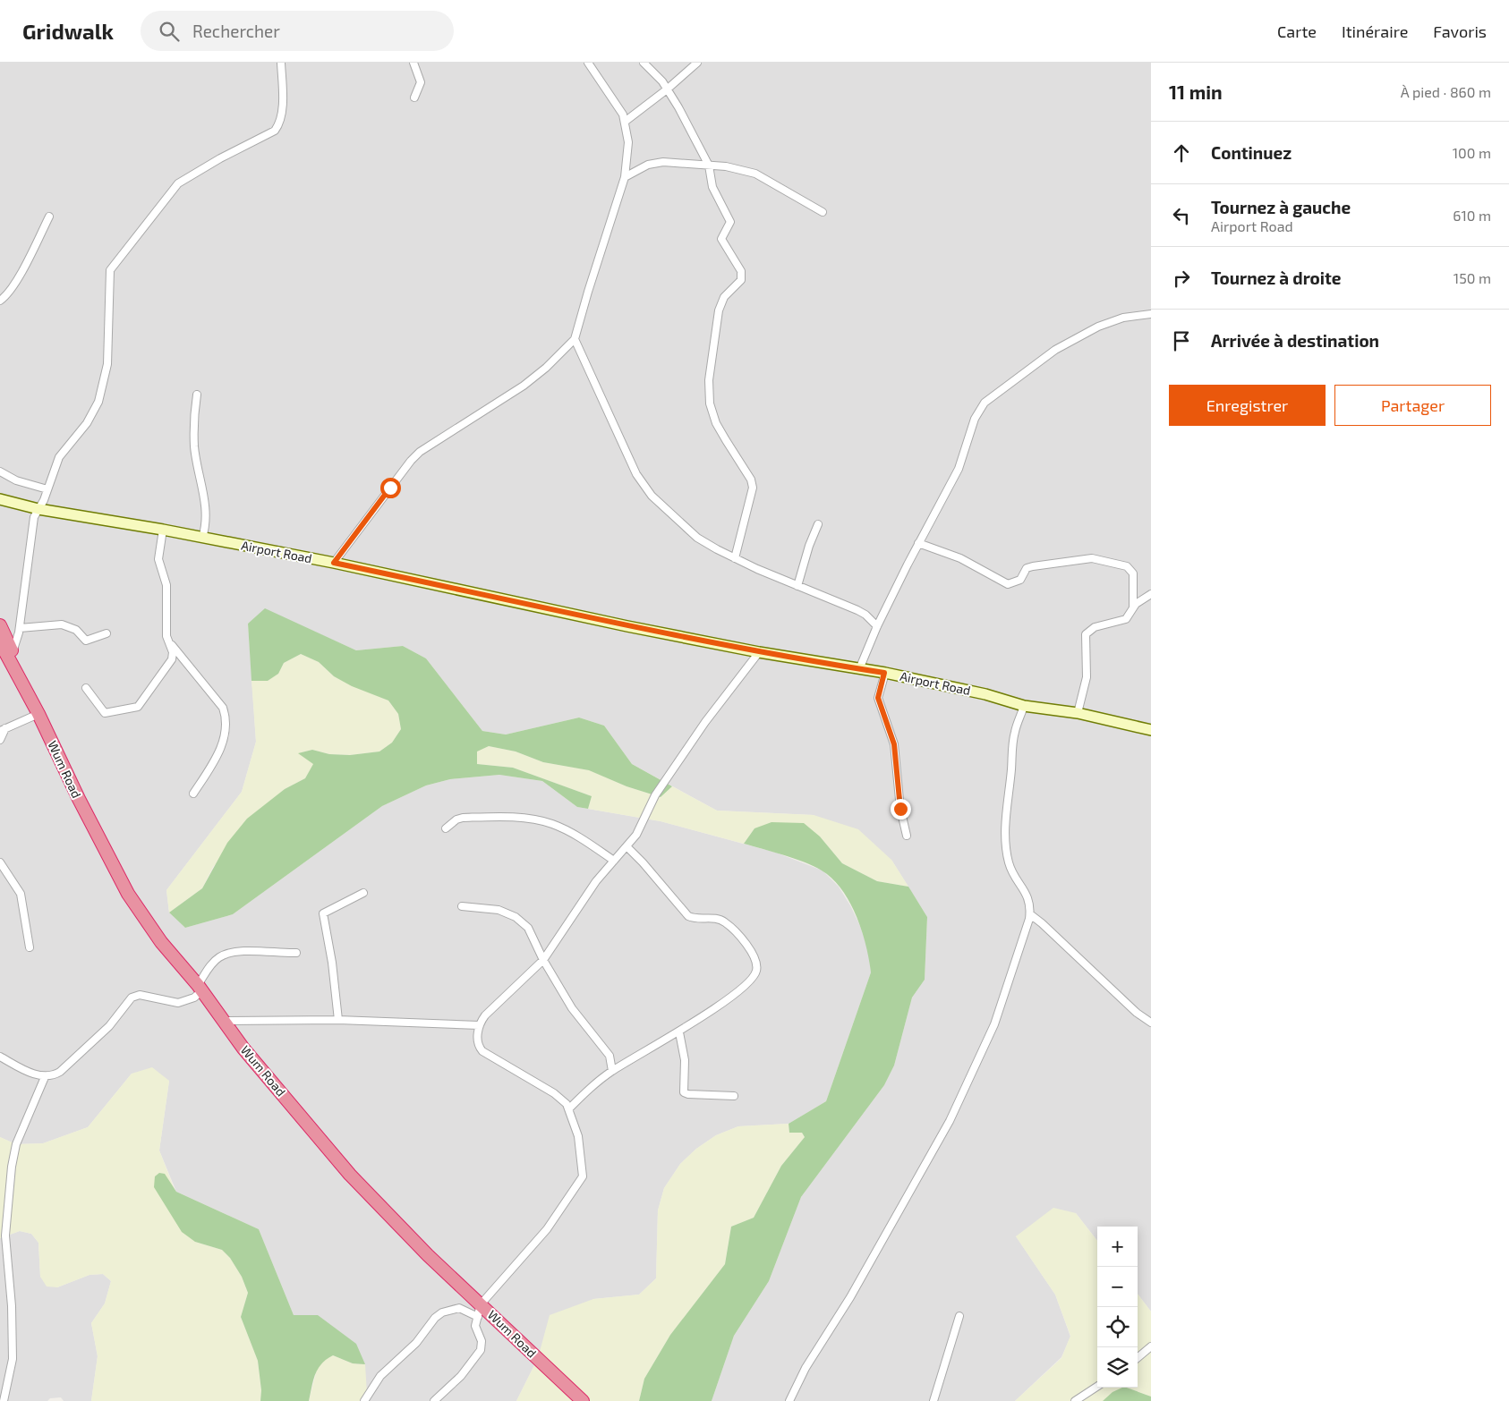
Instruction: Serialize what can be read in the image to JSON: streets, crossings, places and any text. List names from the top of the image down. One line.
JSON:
{"streets":{"highway":["Wum Road"],"main road":["Airport Road"]},"page":{"header":"Gridwalk","search":"Rechercher","nav":["Carte","Itinéraire","Favoris"],"heading":["11 min","À pied · 860 m"],"list":[["Continuez","100 m"],["Tournez à gauche","Airport Road","610 m"],["Tournez à droite","150 m"],"Arrivée à destination"],"buttons":["Enregistrer","Partager"],"map_buttons":["+","−"]}}
